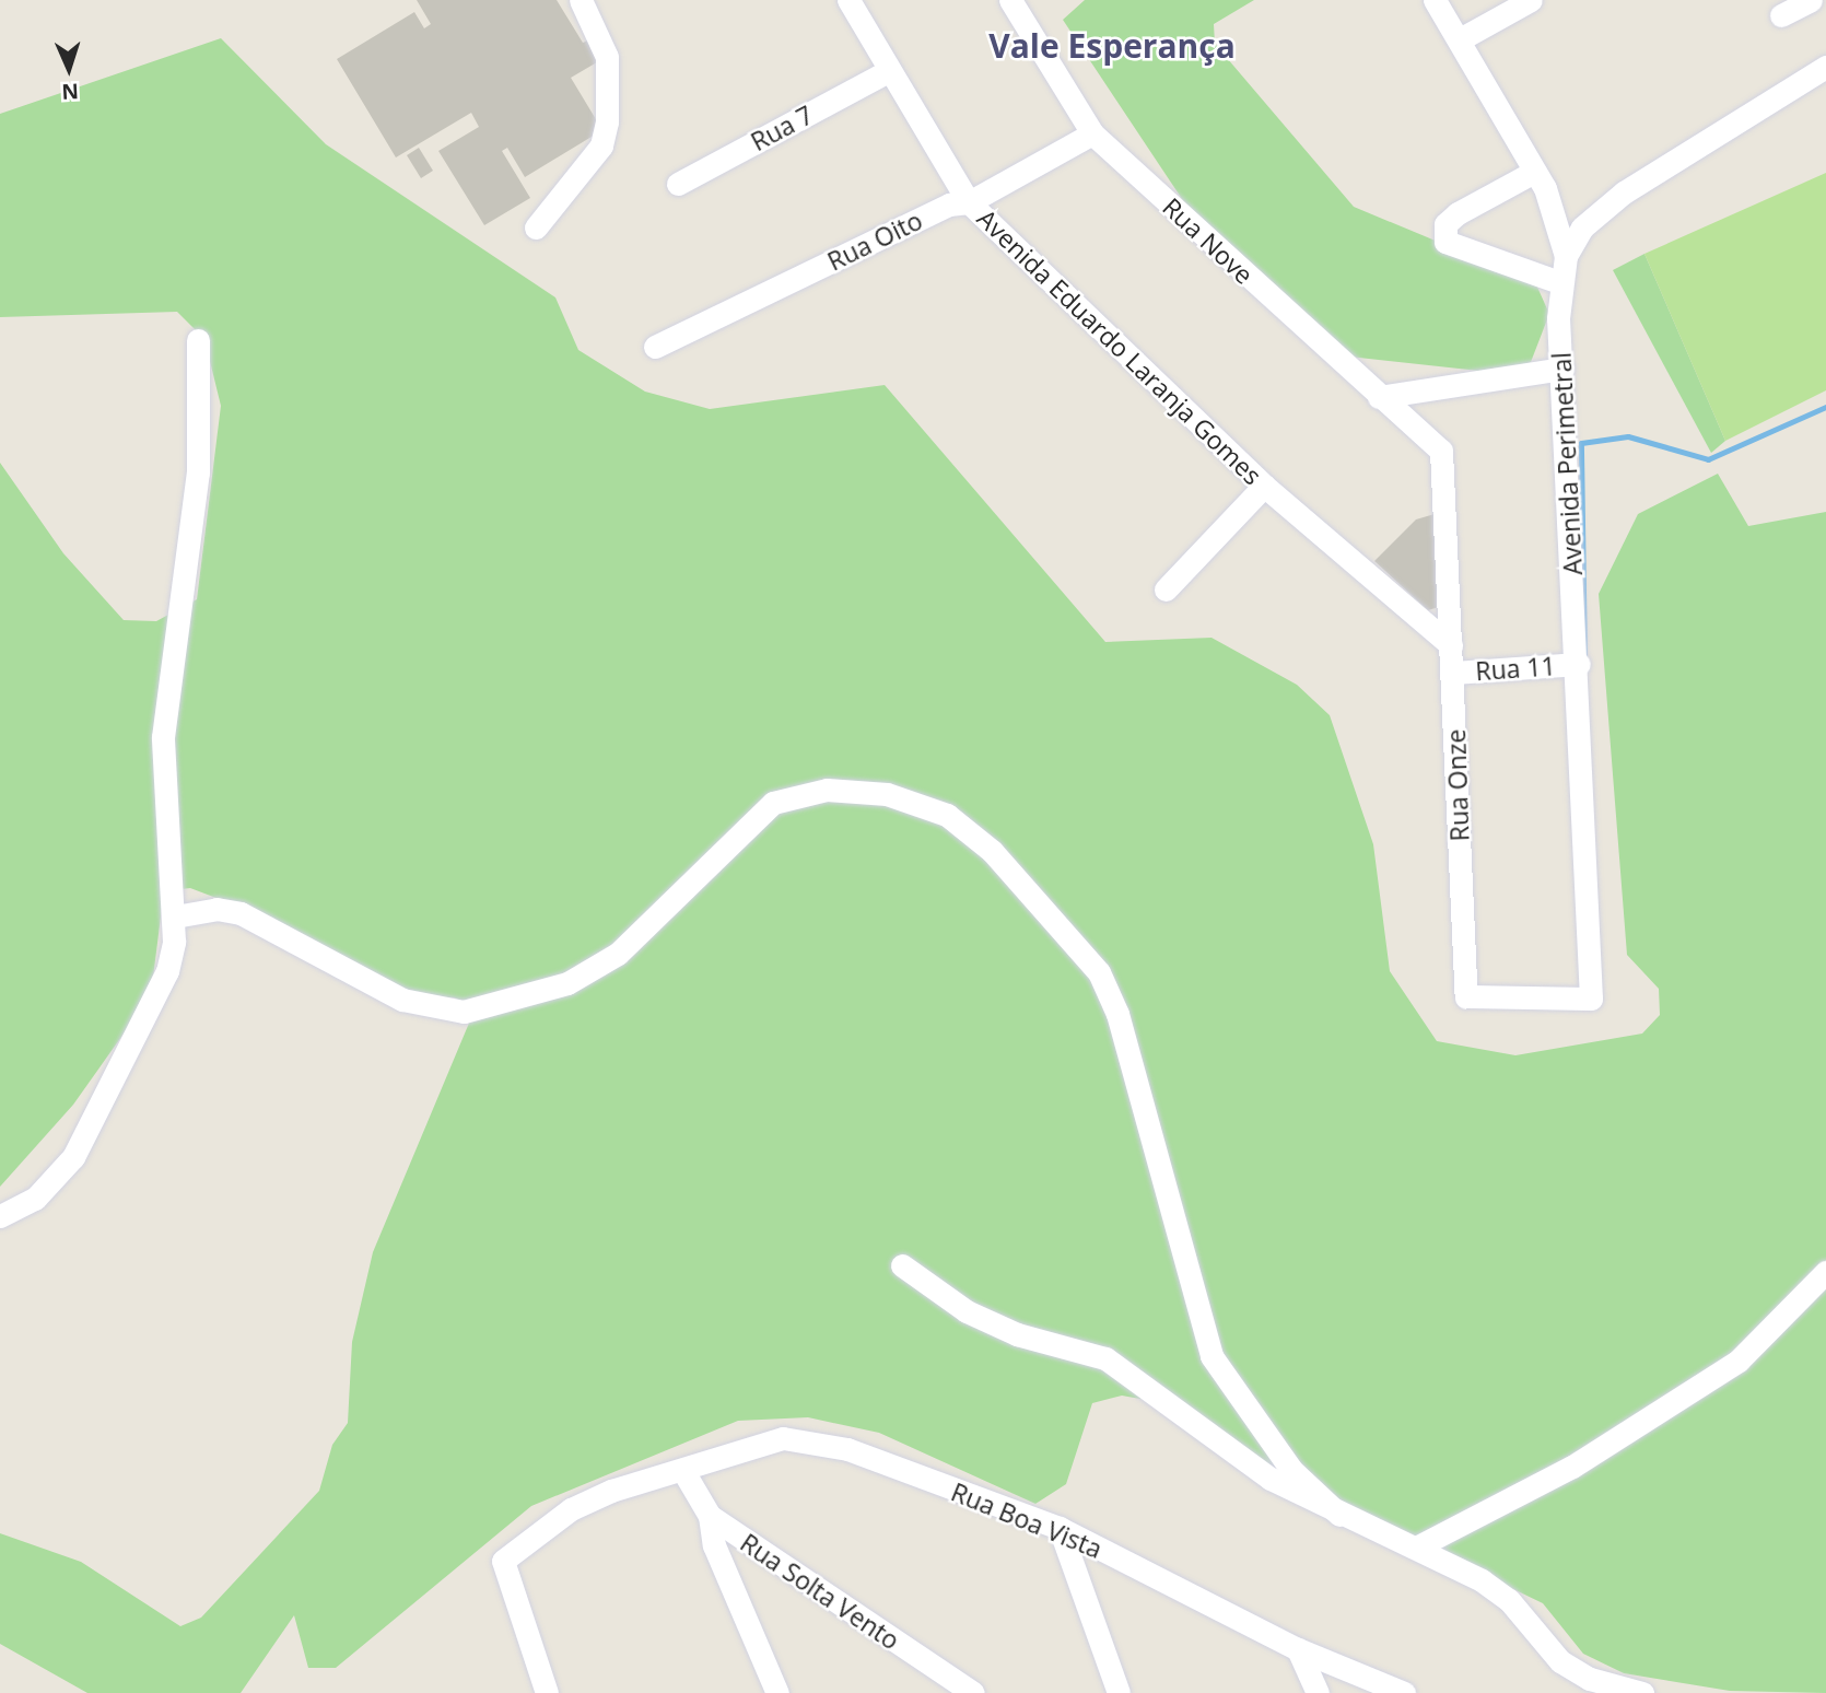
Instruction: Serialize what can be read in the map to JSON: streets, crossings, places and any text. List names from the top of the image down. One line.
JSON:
{"streets":{"street":["Rua 7","Rua Oito","Rua Nove","Avenida Eduardo Laranja Gomes","Avenida Perimetral","Rua 11","Rua Onze","Rua Boa Vista","Rua Solta Vento"]},"crossings":[["Rua 7","Avenida Eduardo Laranja Gomes"],["Rua Oito","Rua Nove"],["Rua Oito","Avenida Eduardo Laranja Gomes"],["Rua Nove","Rua Onze"],["Avenida Eduardo Laranja Gomes","Rua Onze"],["Avenida Perimetral","Rua 11"],["Avenida Perimetral","Rua Onze"],["Rua 11","Rua Onze"],["Rua Boa Vista","Rua Solta Vento"]],"districts":["Vale Esperança"],"north":"bottom"}
